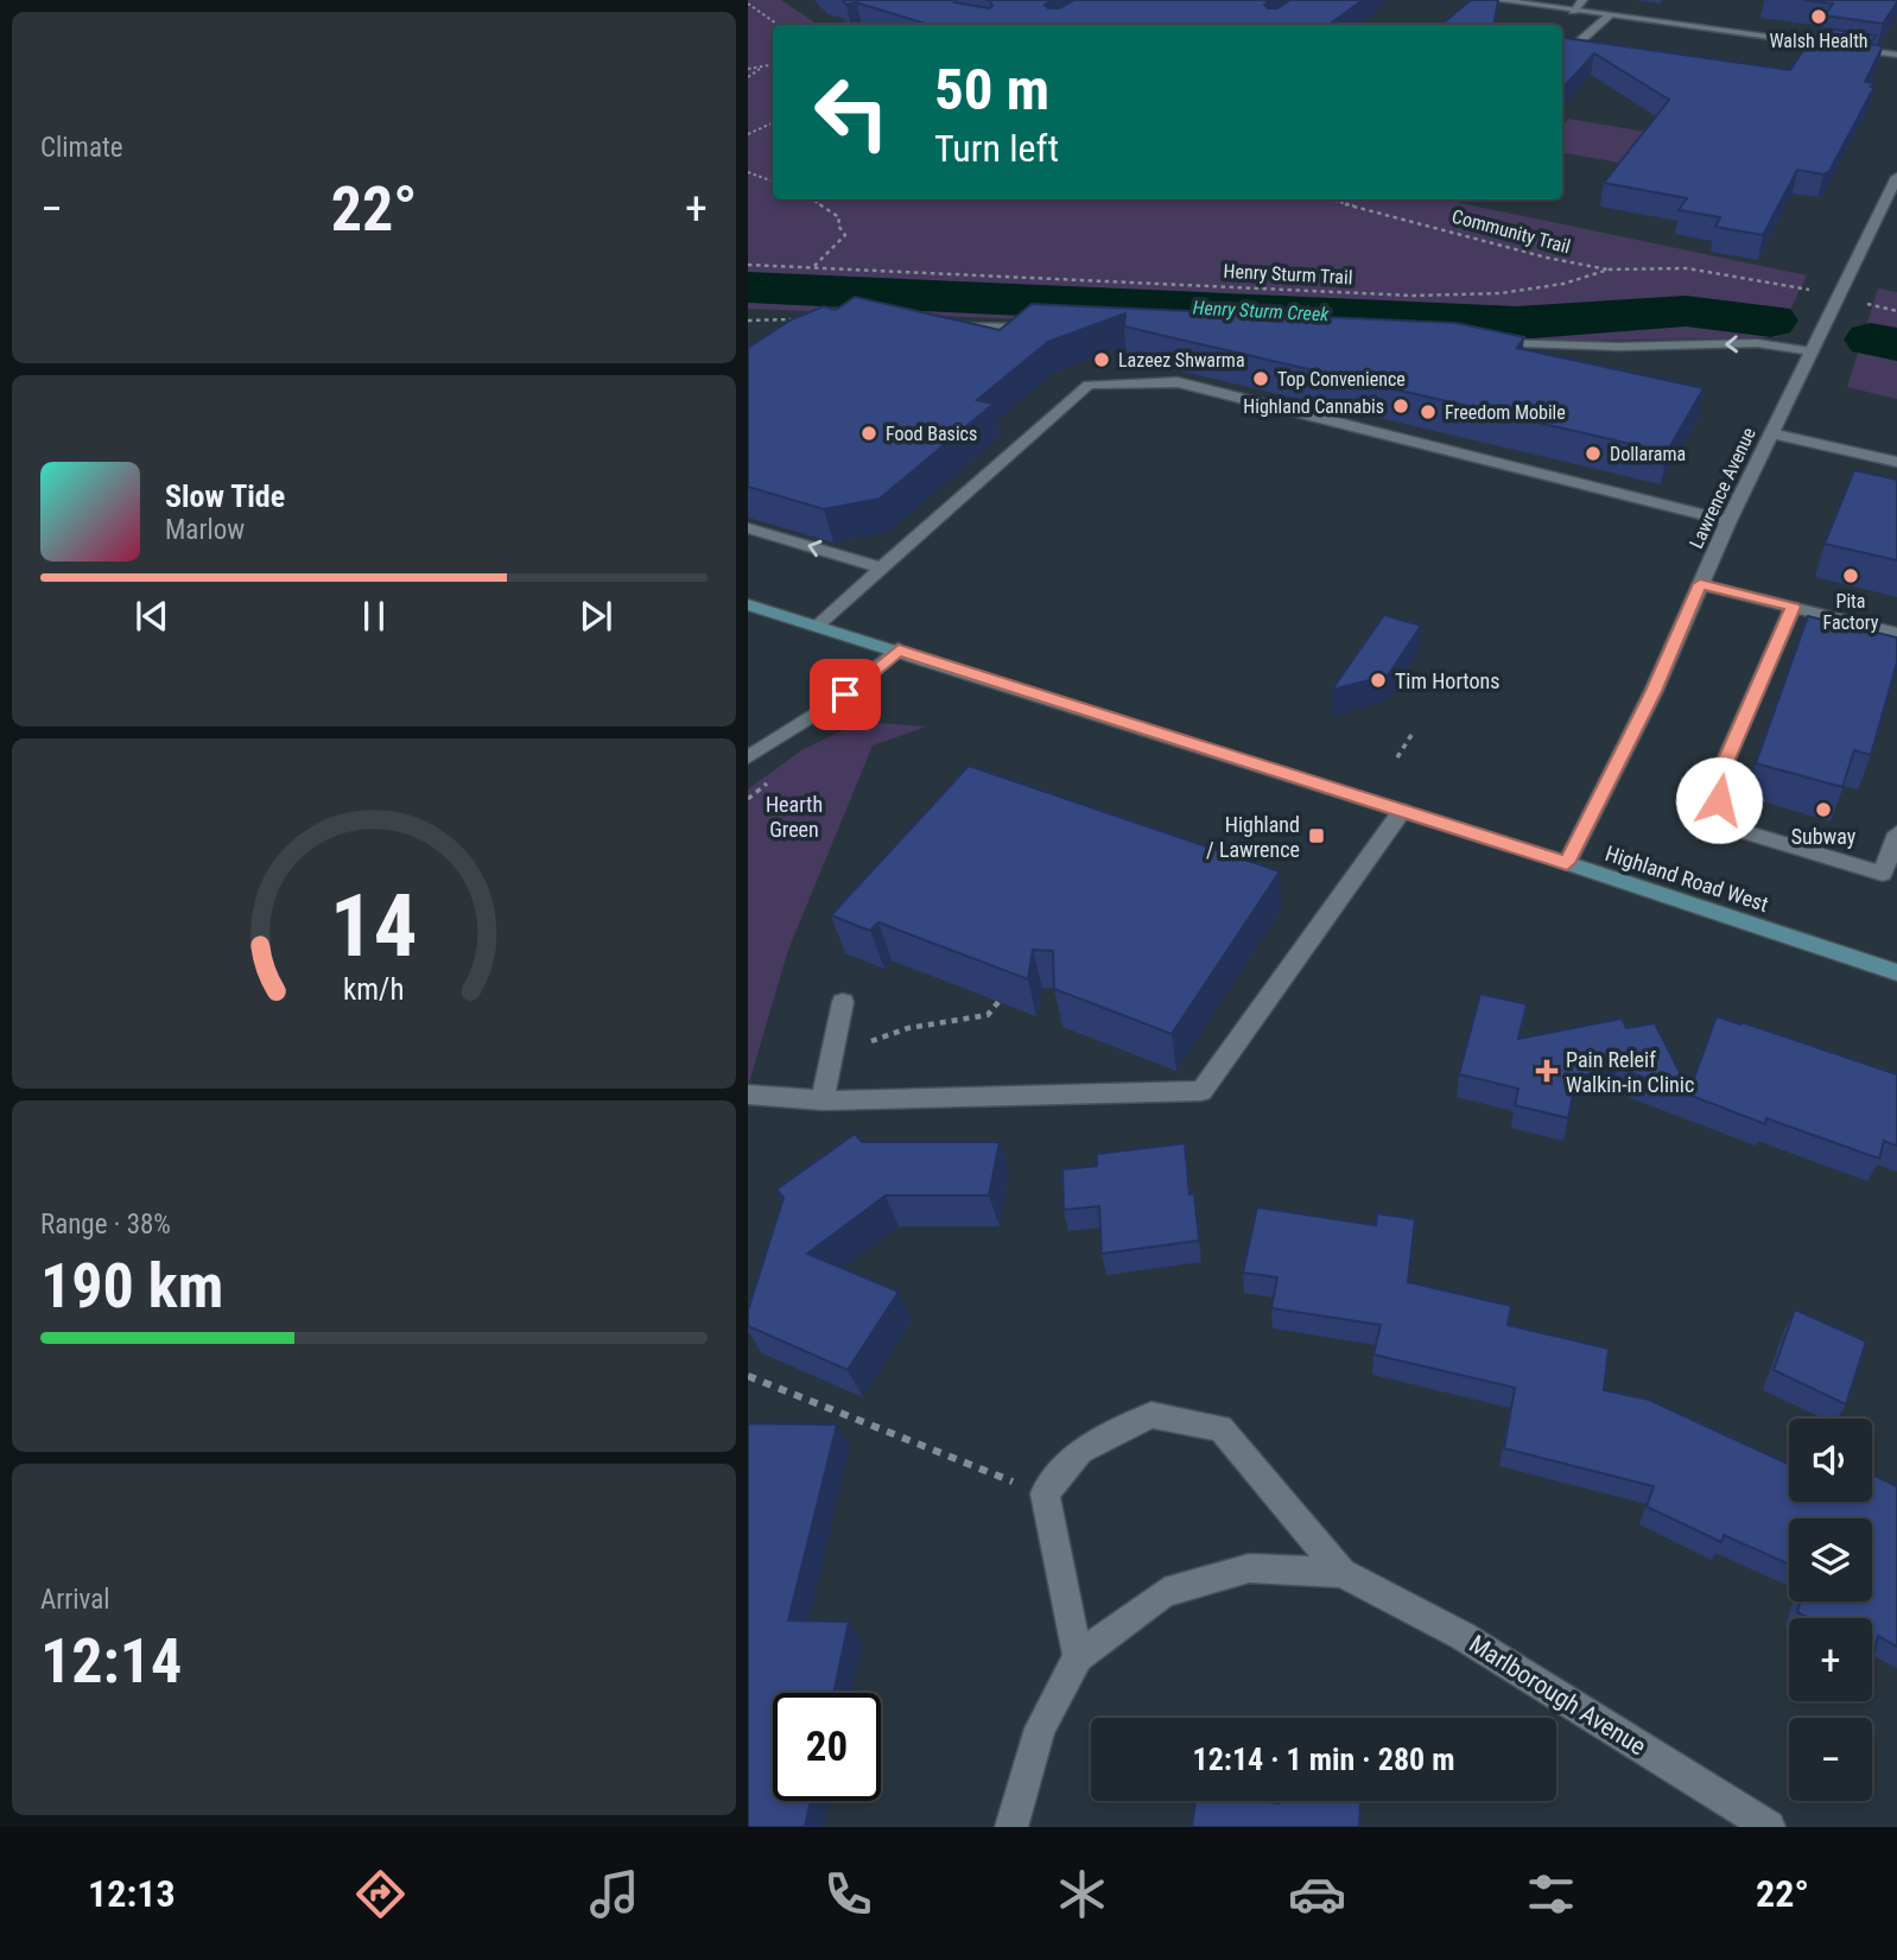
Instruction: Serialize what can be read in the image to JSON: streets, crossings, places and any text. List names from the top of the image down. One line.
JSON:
{"streets":{"main road":["Highland Road West"],"street":["Lawrence Avenue","Marlborough Avenue"],"path":["Community Trail","Henry Sturm Trail"]},"crossings":[["Community Trail","Henry Sturm Trail"],["Lawrence Avenue","Highland Road West"]],"water":["Henry Sturm Creek"],"parks":["Hearth Green"],"places":{"other":["Walsh Health","Lazeez Shwarma","Top Convenience","Highland Cannabis","Freedom Mobile","Food Basics","Dollarama","Pita Factory","Tim Hortons","Subway"],"transit":["Highland / Lawrence"],"health":["Pain Releif Walkin-in Clinic"]},"page":{"tile":["Climate",["Range · 38%","190 km"],["Arrival","12:14"]],"turn":["50 m","Turn left"],"heat":["−","22°","+"],"song":["Slow Tide","Marlow"],"map_buttons":["+","−"],"limit":"20","trip":"12:14 · 1 min · 280 m","tabs":["12:13","22°"],"gauge":["14","km/h"]}}
